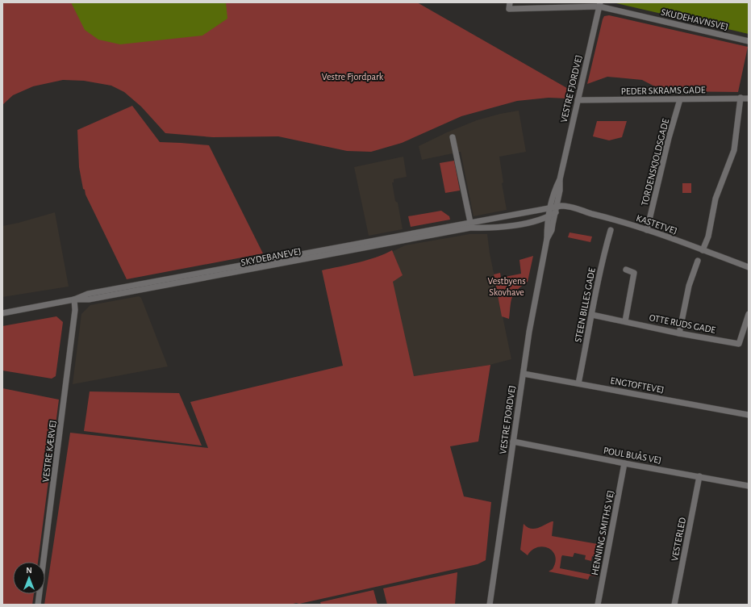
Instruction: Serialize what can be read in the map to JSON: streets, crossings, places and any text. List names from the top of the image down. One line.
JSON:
{"streets":{"street":["SKUDEHAVNSVEJ","VESTRE FJORDVEJ","PEDER SKRAMS GADE","TORDENSKJOLDSGADE","KASTETVEJ","SKYDEBANEVEJ","STEEN BILLES GADE","OTTE RUDS GADE","ENGTOFTEVEJ","VESTRE KÆRVEJ","POUL BUÅS VEJ","HENNING SMITHS VEJ","VESTERLED"]},"crossings":[["SKUDEHAVNSVEJ","VESTRE FJORDVEJ"],["VESTRE FJORDVEJ","PEDER SKRAMS GADE"],["VESTRE FJORDVEJ","KASTETVEJ"],["VESTRE FJORDVEJ","SKYDEBANEVEJ"],["VESTRE FJORDVEJ","ENGTOFTEVEJ"],["VESTRE FJORDVEJ","POUL BUÅS VEJ"],["PEDER SKRAMS GADE","TORDENSKJOLDSGADE"],["TORDENSKJOLDSGADE","KASTETVEJ"],["KASTETVEJ","SKYDEBANEVEJ"],["SKYDEBANEVEJ","VESTRE KÆRVEJ"],["STEEN BILLES GADE","OTTE RUDS GADE"],["STEEN BILLES GADE","ENGTOFTEVEJ"],["POUL BUÅS VEJ","HENNING SMITHS VEJ"],["POUL BUÅS VEJ","VESTERLED"]],"parks":["Vestre Fjordpark","Vestbyens Skovhave"],"north":"top"}
